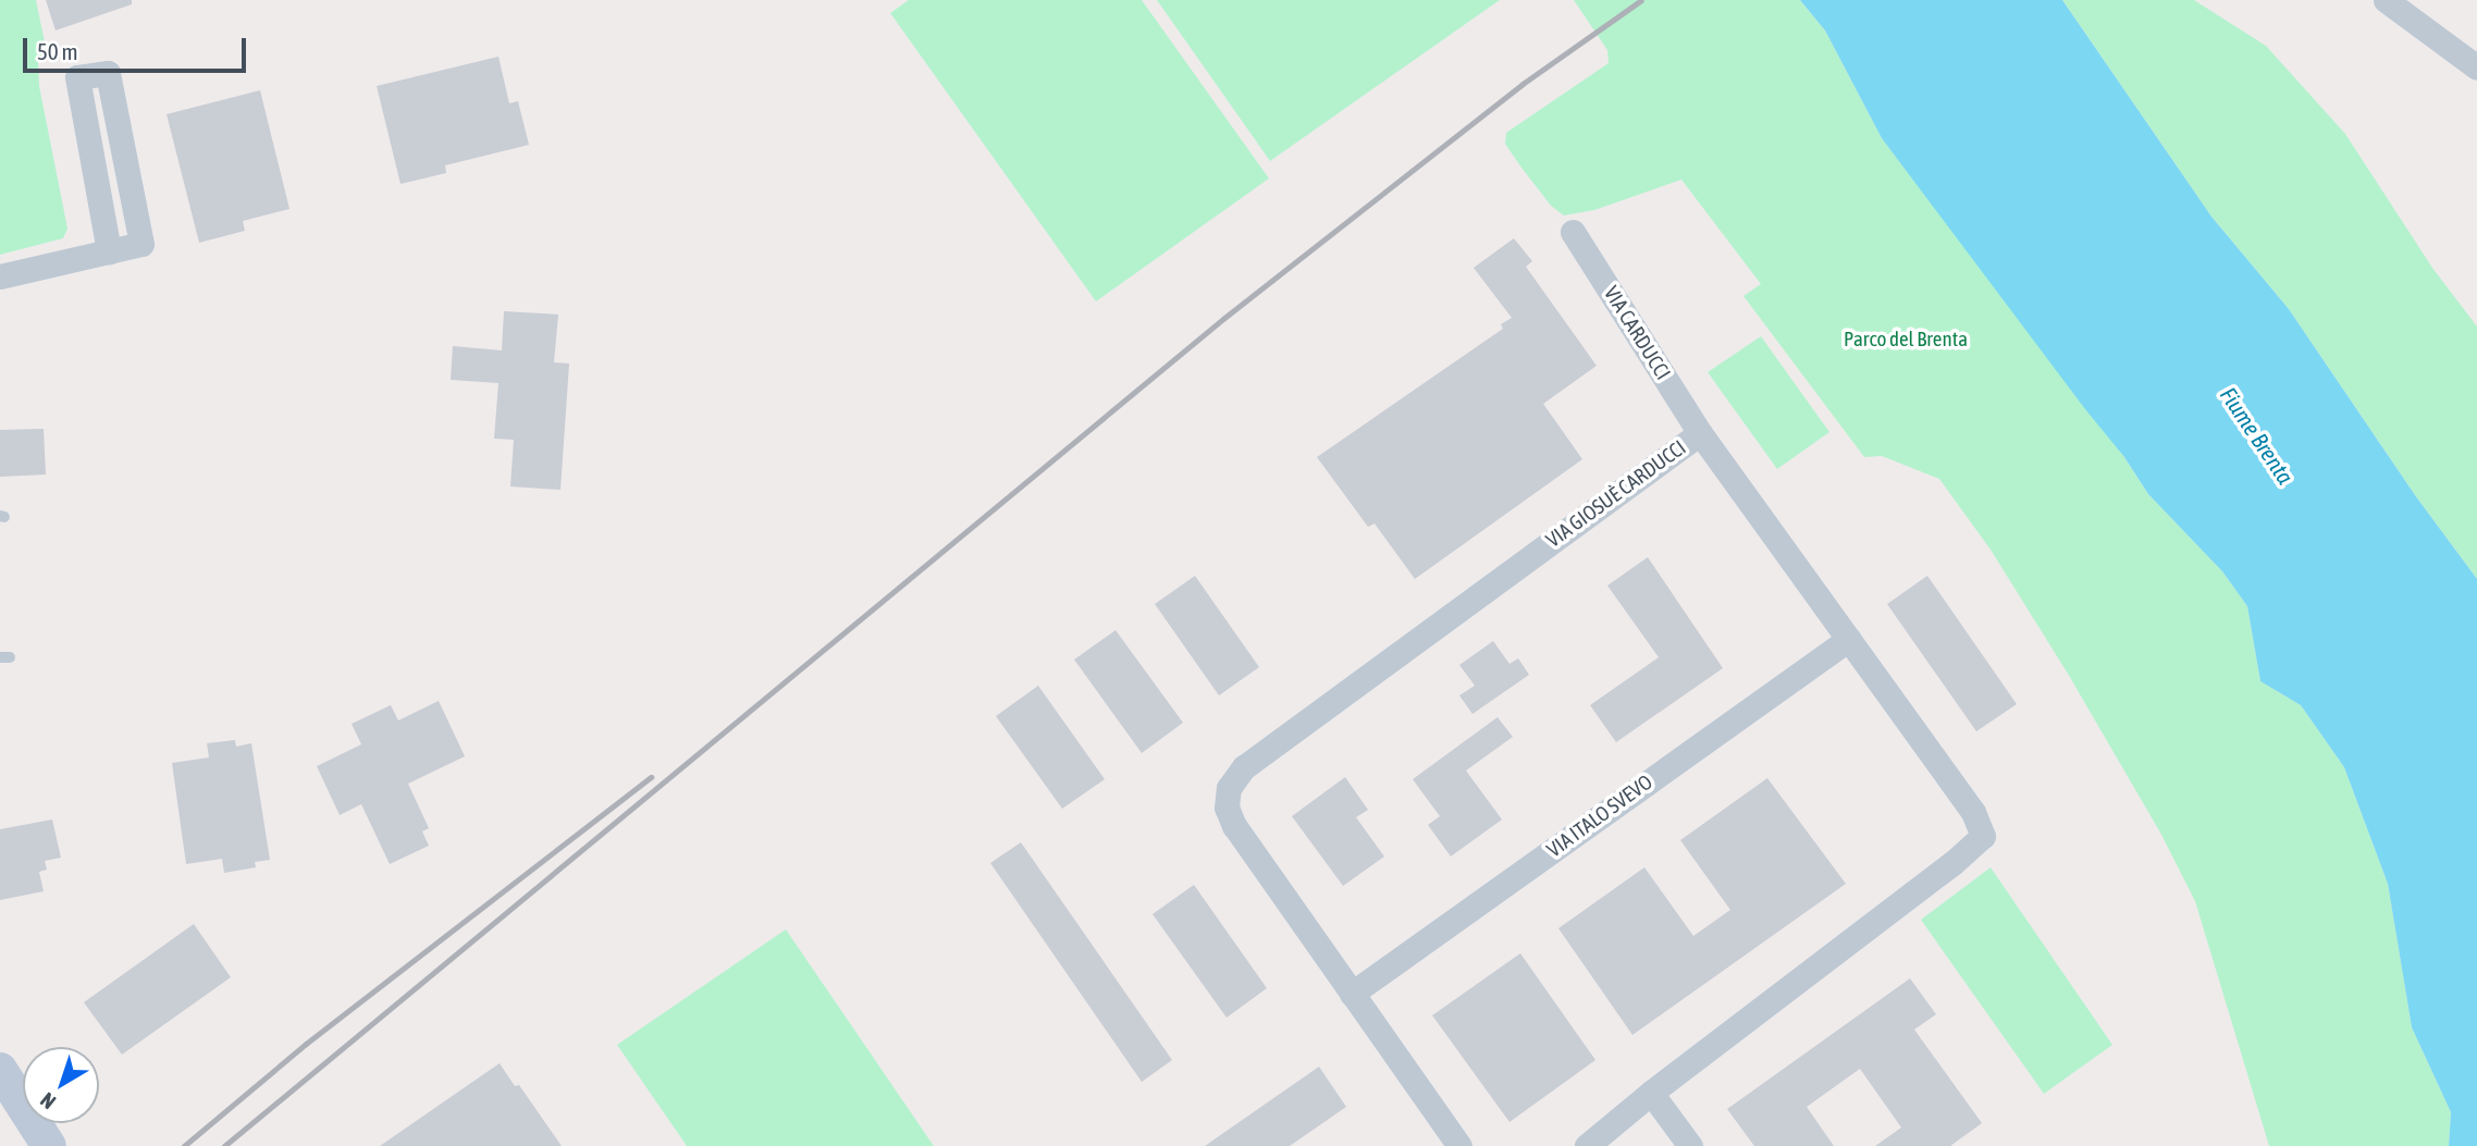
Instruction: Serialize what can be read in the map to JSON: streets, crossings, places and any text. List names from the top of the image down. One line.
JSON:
{"streets":{"street":["VIA CARDUCCI","VIA GIOSUÈ CARDUCCI","VIA ITALO SVEVO"]},"crossings":[["VIA CARDUCCI","VIA GIOSUÈ CARDUCCI"],["VIA GIOSUÈ CARDUCCI","VIA ITALO SVEVO"]],"water":["Fiume Brenta"],"parks":["Parco del Brenta"],"scale_bar":"50 m","north":"bottom left"}
